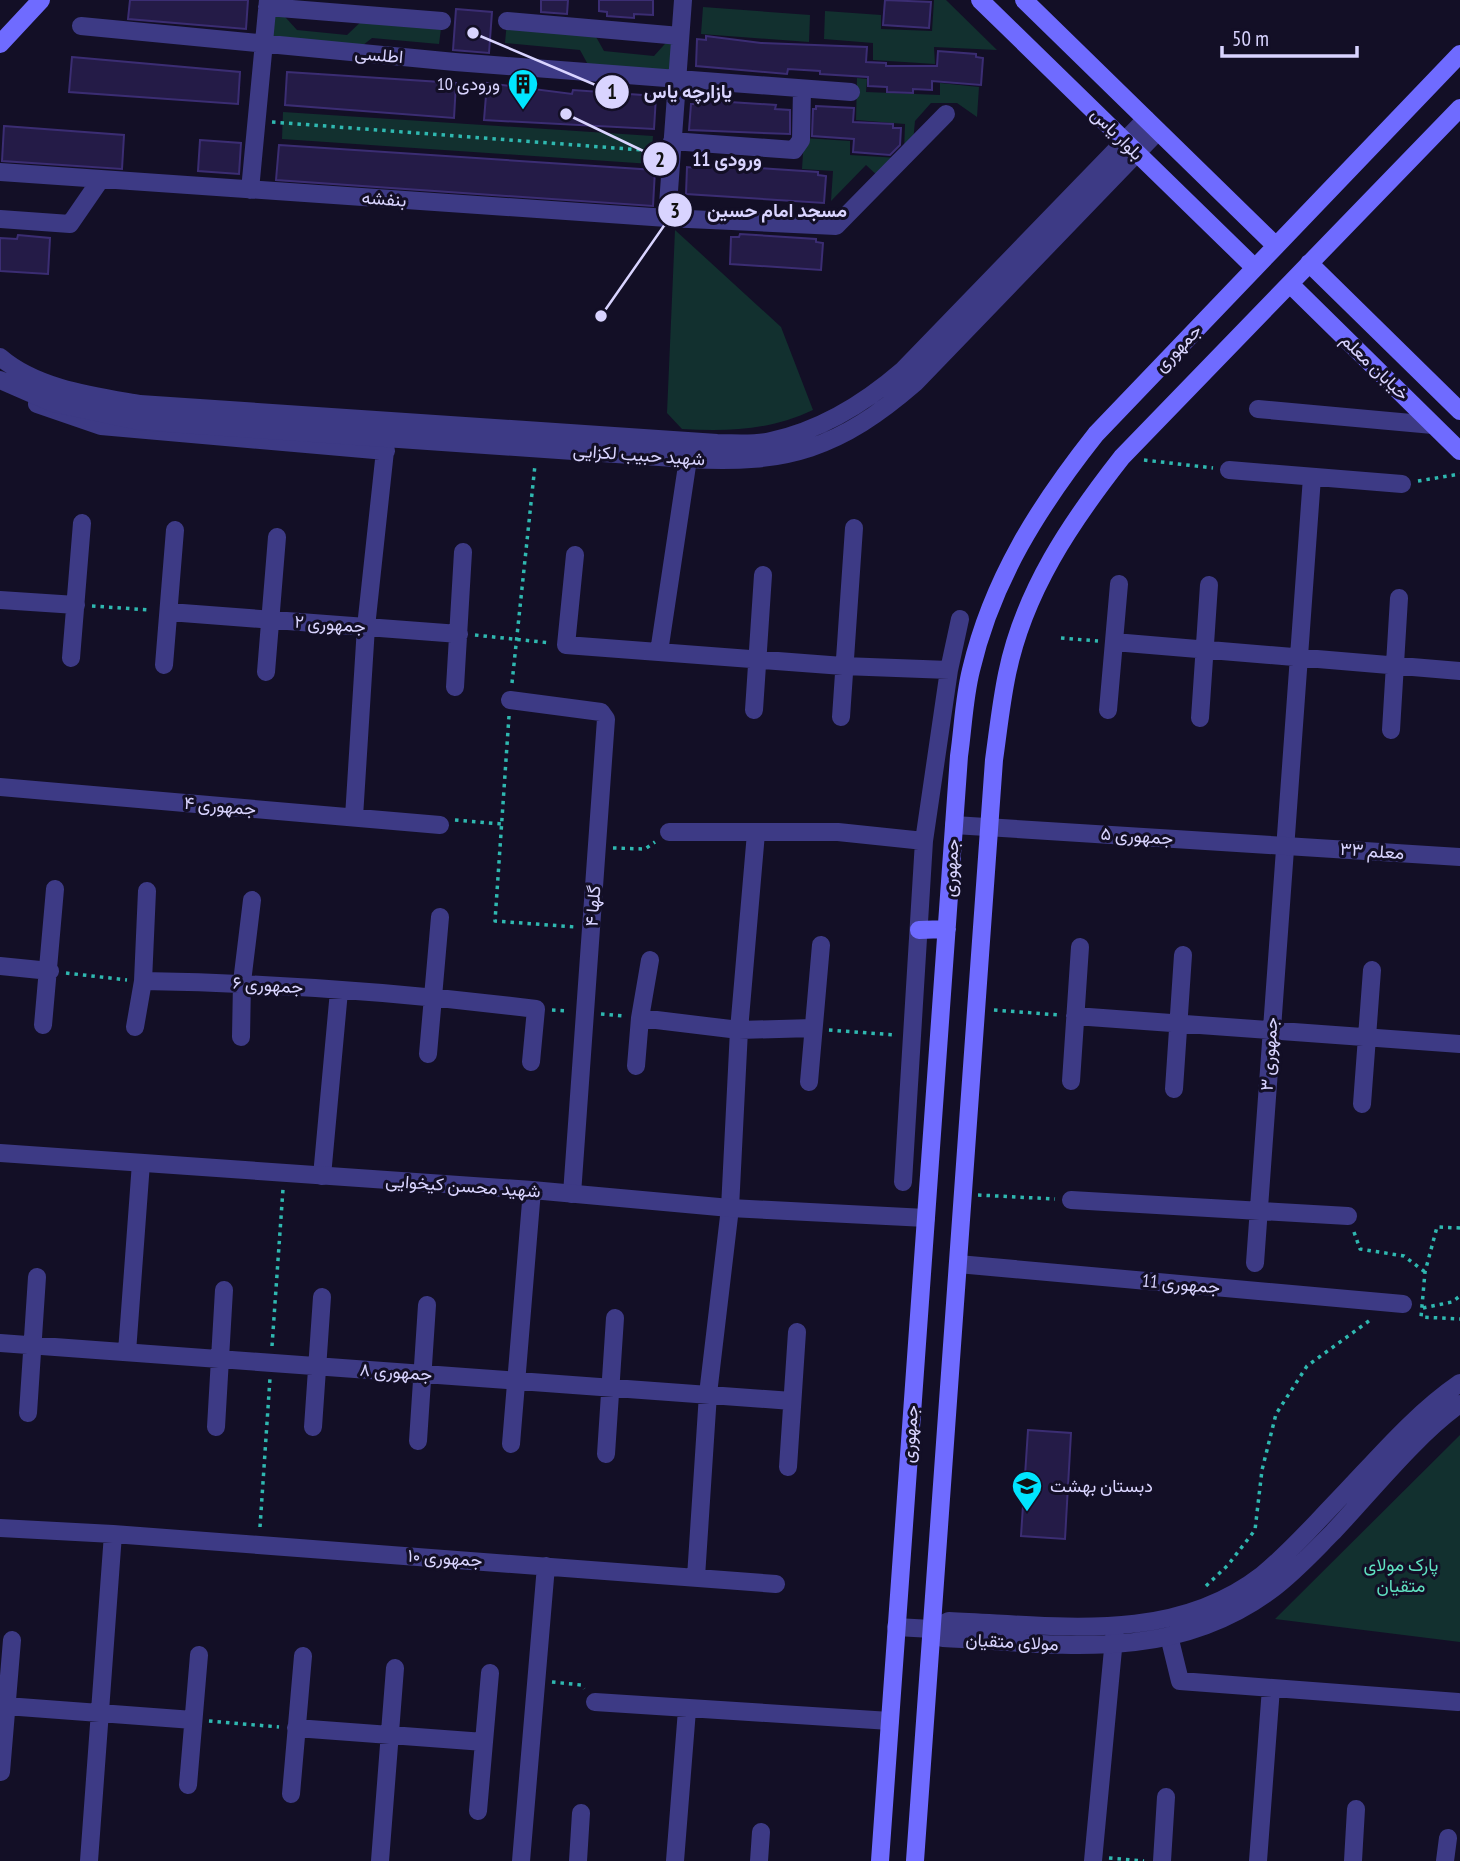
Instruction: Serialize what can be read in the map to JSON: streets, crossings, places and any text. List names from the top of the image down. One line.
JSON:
{"streets":{"main road":["بلوار یاس","جمهوری","خیابان معلم"],"street":["اطلسی","بنفشه","شهید حبیب لکزایی","جمهوری ۲","جمهوری ۴","جمهوری ۵","معلم ۳۳","گلها ۴","جمهوری ۶","جمهوری ۳","شهید محسن کیخوایی","جمهوری 11","جمهوری ۸","جمهوری ۱۰","مولای متقیان"]},"crossings":[["بلوار یاس","جمهوری"],["بلوار یاس","شهید حبیب لکزایی"],["جمهوری","خیابان معلم"],["جمهوری","جمهوری ۵"],["جمهوری","شهید محسن کیخوایی"],["جمهوری","جمهوری 11"],["جمهوری","مولای متقیان"],["جمهوری ۵","معلم ۳۳"],["جمهوری ۵","جمهوری ۳"],["معلم ۳۳","جمهوری ۳"],["گلها ۴","شهید محسن کیخوایی"]],"parks":["پارک مولای متقیان"],"places":{"other":["یازارچه یاس","ورودی 11","مسجد امام حسین"],"building":["ورودی 10"],"school or university":["دبستان بهشت"]},"scale_bar":"50 m"}
